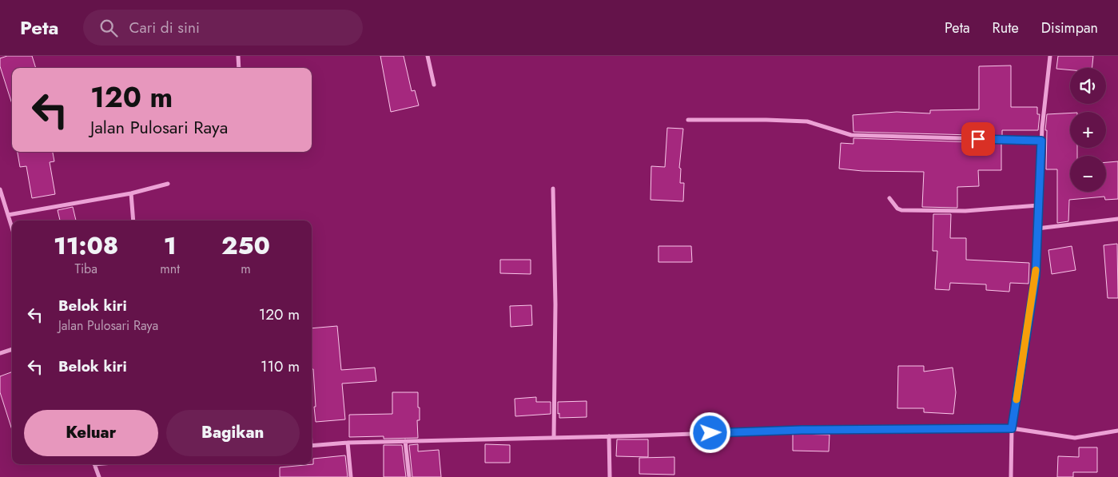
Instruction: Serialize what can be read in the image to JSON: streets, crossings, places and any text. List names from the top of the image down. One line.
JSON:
{"page":{"header":"Peta","search":"Cari di sini","nav":["Peta","Rute","Disimpan"],"map_buttons":["+","−"],"turn":["120 m","Jalan Pulosari Raya"],"eta":["11:08","Tiba","1","mnt","250","m"],"list":[{"name":"Belok kiri","note":"Jalan Pulosari Raya","value":"120 m"},{"name":"Belok kiri","value":"110 m"}],"buttons":["Keluar","Bagikan"]}}
